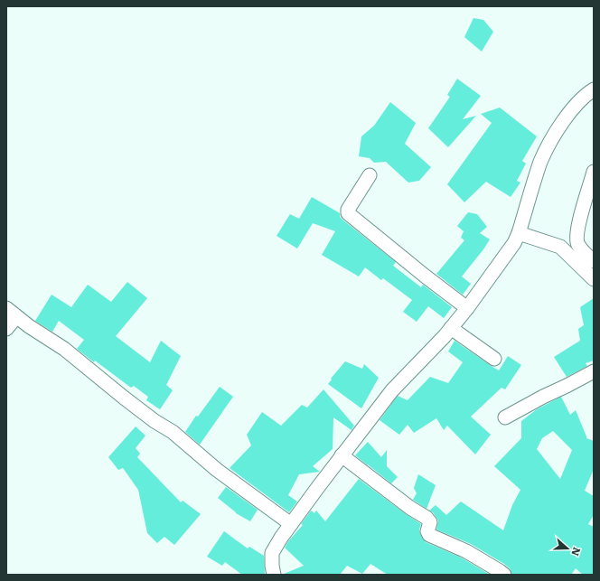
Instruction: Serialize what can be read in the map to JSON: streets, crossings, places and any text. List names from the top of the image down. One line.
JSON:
{"north":"right"}
